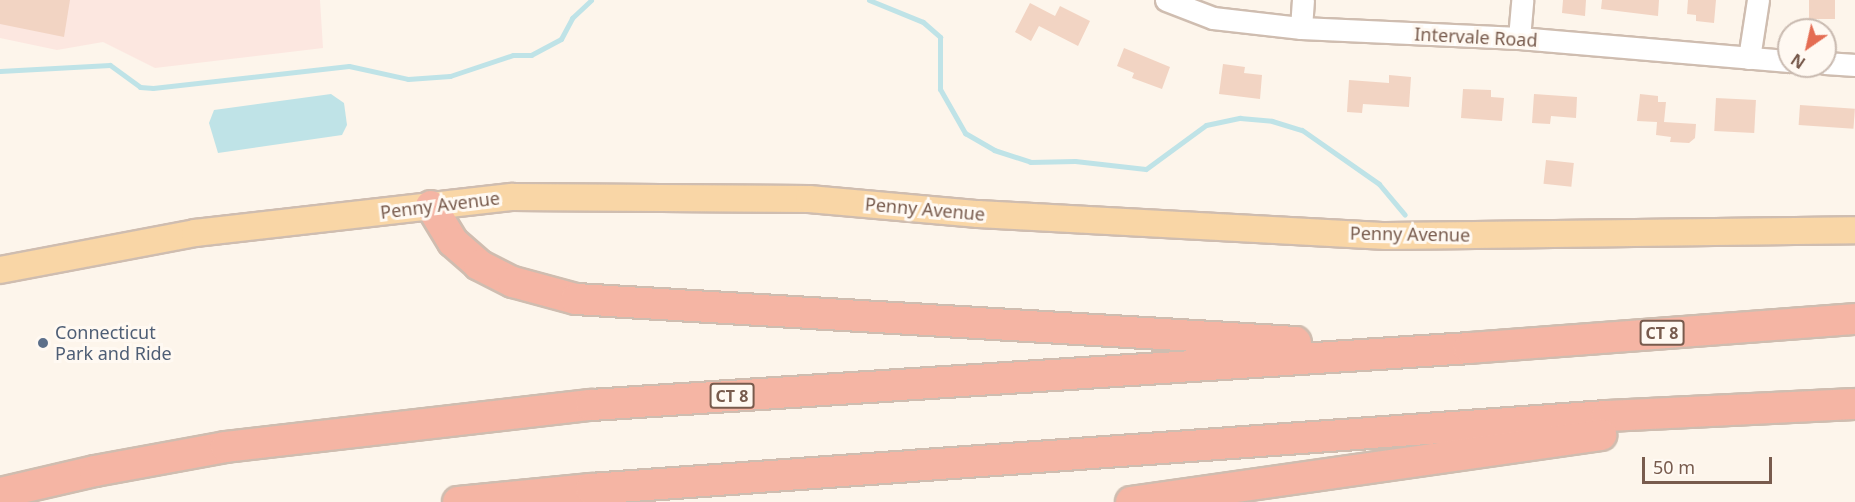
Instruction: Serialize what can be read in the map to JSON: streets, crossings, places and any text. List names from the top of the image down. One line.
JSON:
{"streets":{"highway":["CT 8"],"main road":["Penny Avenue"],"street":["Intervale Road"]},"places":["Connecticut Park and Ride"],"scale_bar":"50 m","north":"bottom left"}
